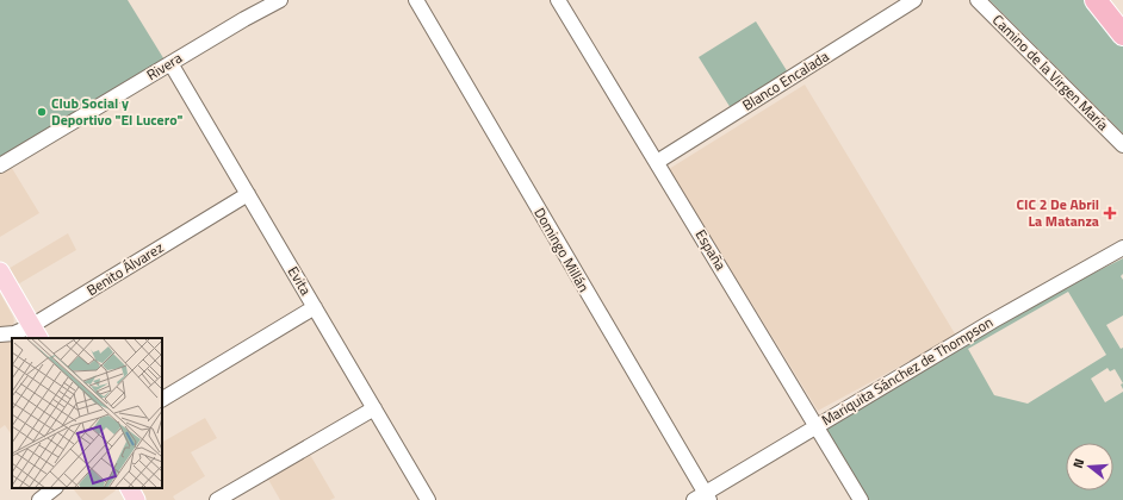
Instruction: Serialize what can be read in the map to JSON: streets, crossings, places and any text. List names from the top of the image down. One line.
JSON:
{"streets":{"street":["Rivera","Camino de la Virgen María","Blanco Encalada","Domingo Millán","España","Benito Álvarez","Evita","Mariquita Sánchez de Thompson"]},"crossings":[["Rivera","Evita"],["Blanco Encalada","España"],["Domingo Millán","Mariquita Sánchez de Thompson"],["España","Mariquita Sánchez de Thompson"],["Benito Álvarez","Evita"]],"places":{"other":["Club Social y Deportivo \"El Lucero\""],"health":["CIC 2 De Abril La Matanza"]},"north":"left"}
